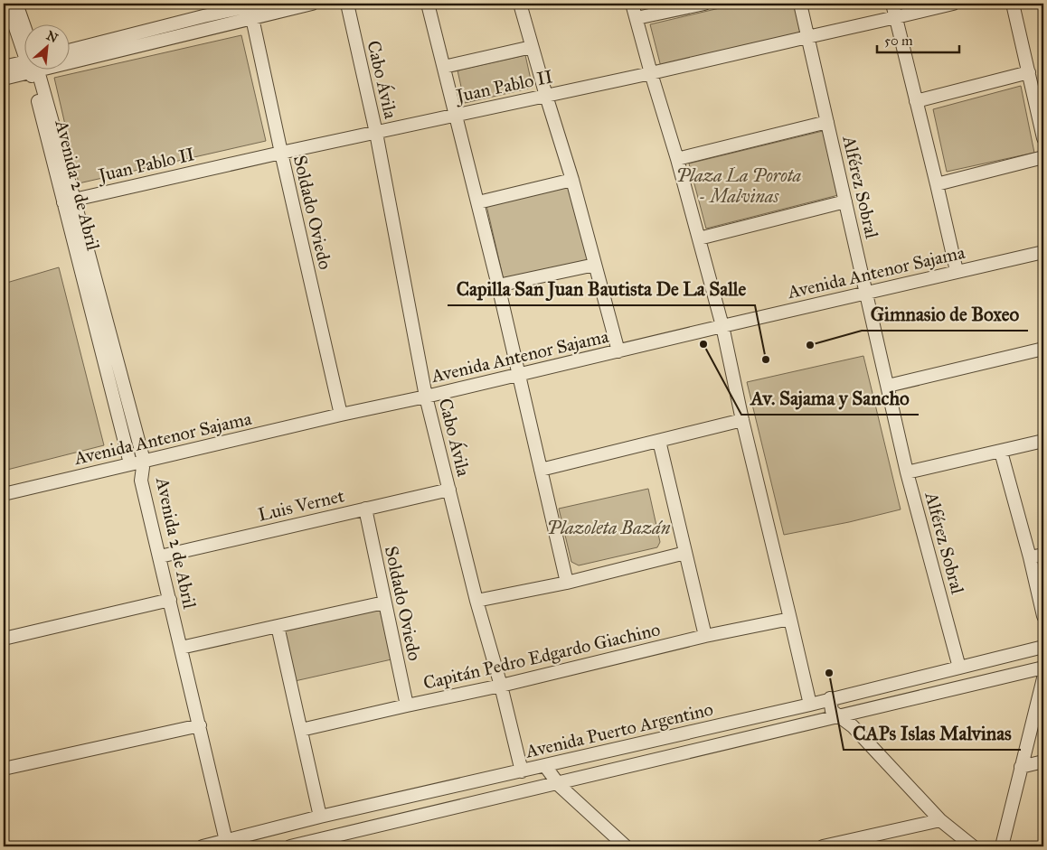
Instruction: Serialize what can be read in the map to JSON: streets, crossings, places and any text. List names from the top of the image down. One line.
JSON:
{"streets":{"street":["Cabo Ávila","Juan Pablo II","Avenida 2 de Abril","Alférez Sobral","Soldado Oviedo","Avenida Antenor Sajama","Luis Vernet","Capitán Pedro Edgardo Giachino","Avenida Puerto Argentino"]},"crossings":[["Cabo Ávila","Juan Pablo II"],["Cabo Ávila","Avenida Antenor Sajama"],["Cabo Ávila","Luis Vernet"],["Cabo Ávila","Capitán Pedro Edgardo Giachino"],["Cabo Ávila","Avenida Puerto Argentino"],["Juan Pablo II","Avenida 2 de Abril"],["Juan Pablo II","Alférez Sobral"],["Juan Pablo II","Soldado Oviedo"],["Avenida 2 de Abril","Avenida Antenor Sajama"],["Avenida 2 de Abril","Luis Vernet"],["Avenida 2 de Abril","Avenida Puerto Argentino"],["Alférez Sobral","Avenida Antenor Sajama"],["Alférez Sobral","Avenida Puerto Argentino"],["Soldado Oviedo","Avenida Antenor Sajama"],["Soldado Oviedo","Luis Vernet"],["Soldado Oviedo","Capitán Pedro Edgardo Giachino"]],"parks":["Plaza La Porota - Malvinas","Plazoleta Bazán"],"places":["Av. Sajama y Sancho","Gimnasio de Boxeo","Capilla San Juan Bautista De La Salle","CAPs Islas Malvinas"],"scale_bar":"50 m","north":"top right"}
